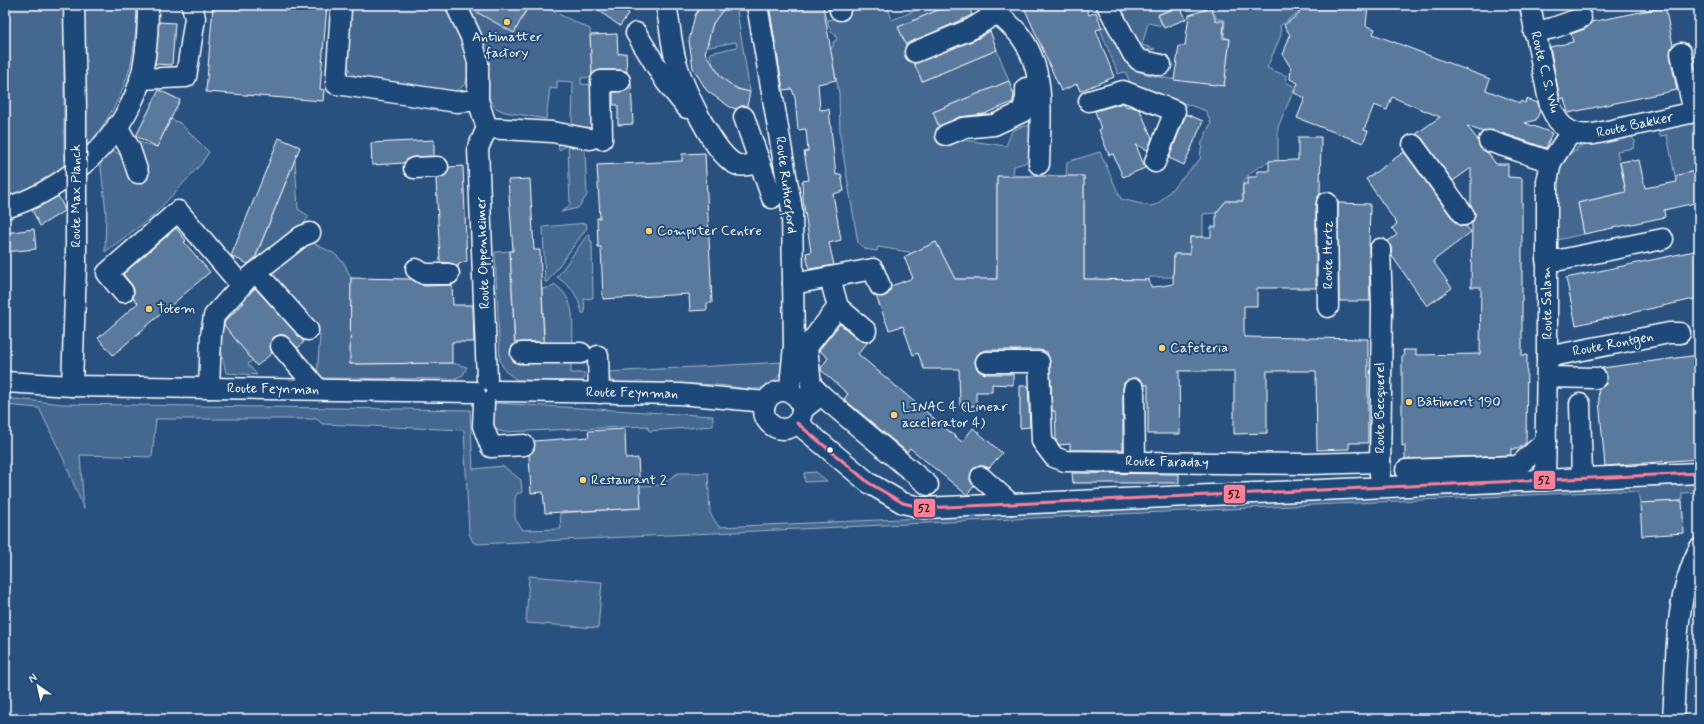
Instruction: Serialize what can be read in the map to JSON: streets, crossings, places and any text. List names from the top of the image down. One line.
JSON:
{"streets":{"street":["Route C. S. Wu","Route Bakker","Route Rutherford","Route Max Planck","Route Oppenheimer","Route Hertz","Route Salam","Route Rontgen","Route Feynman","Route Becquerel","Route Faraday"]},"crossings":[["Route C. S. Wu","Route Bakker"],["Route C. S. Wu","Route Salam"],["Route Bakker","Route Salam"],["Route Rutherford","Route Feynman"],["Route Max Planck","Route Feynman"],["Route Oppenheimer","Route Feynman"],["Route Salam","Route Rontgen"],["Route Becquerel","Route Faraday"]],"places":["Antimatter factory","Computer Centre","Totem","Cafeteria","Bâtiment 190","LINAC 4 (Linear accelerator 4)","Restaurant 2"],"lines":["transit line 52"],"north":"top left"}
